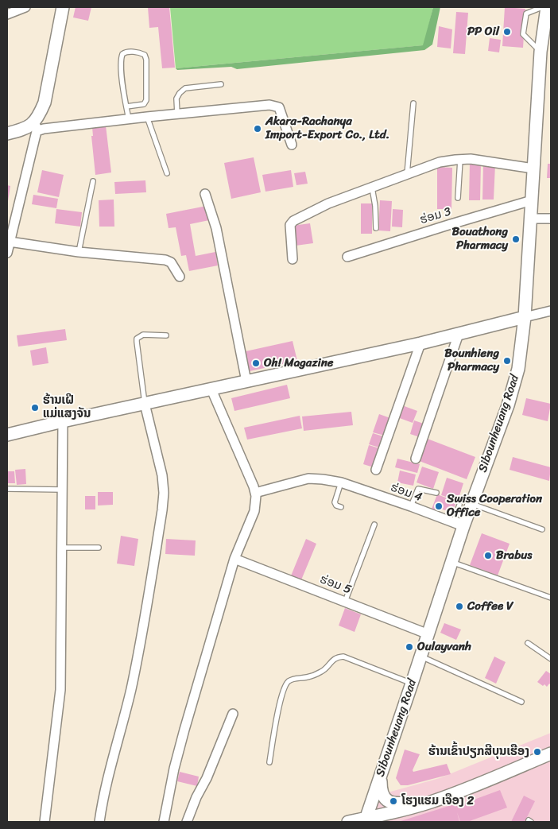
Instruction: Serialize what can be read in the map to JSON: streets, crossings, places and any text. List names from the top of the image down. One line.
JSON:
{"streets":{"street":["ຮ່ອມ 3","Sibounheuang Road","ຮ່ອມ 4","ຮ່ອມ 5"]},"crossings":[["ຮ່ອມ 3","Sibounheuang Road"],["Sibounheuang Road","ຮ່ອມ 4"],["Sibounheuang Road","ຮ່ອມ 5"]],"places":["PP Oil","Akara-Rachanya Import-Export Co., Ltd.","Bouathong Pharmacy","Bounhieng Pharmacy","Oh! Magazine","ຮ້ານເຝີ ແມ່ແສງຈັນ","Swiss Cooperation Office","Brabus","Coffee V","Oulayvanh","ຮ້ານເຂົ້າປຽກສີບຸນເຮືອງ","ໂຮງແຮມ ເຈືອງ 2"]}
